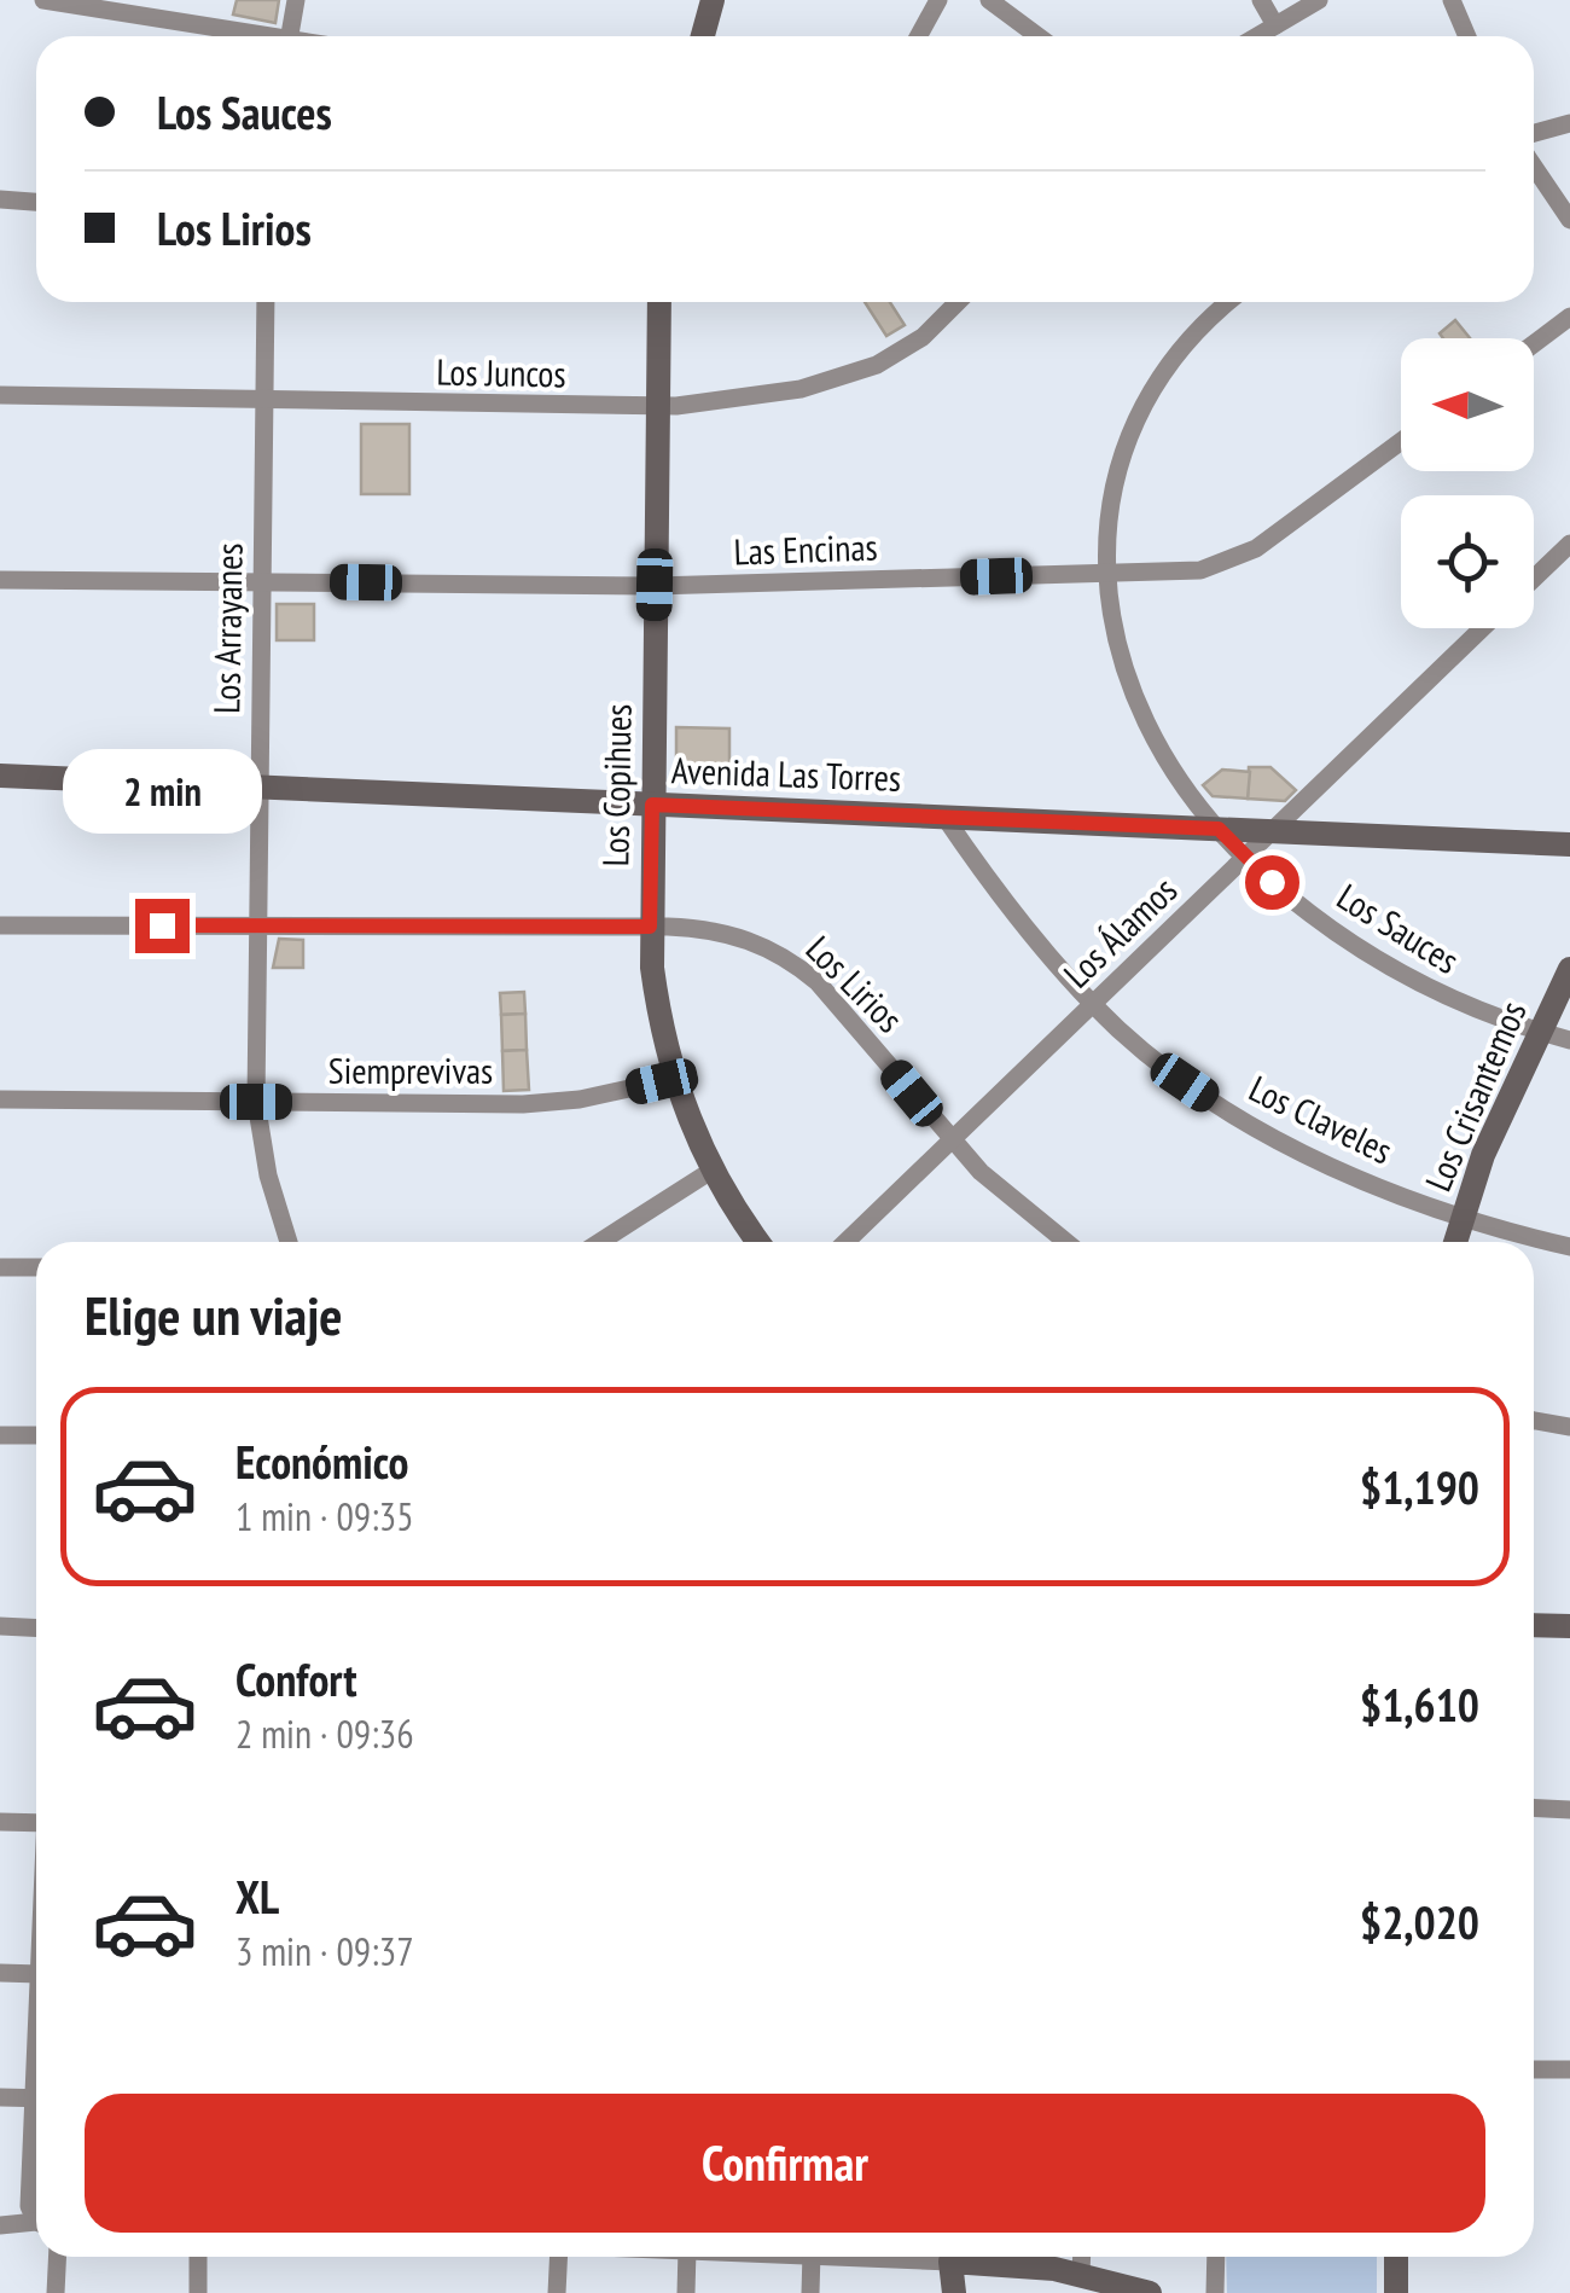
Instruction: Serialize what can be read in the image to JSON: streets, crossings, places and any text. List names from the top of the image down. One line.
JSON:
{"streets":{"street":["Los Juncos","Las Encinas","Los Arrayanes","Avenida Las Torres","Los Copihues","Los Sauces","Los Álamos","Los Lirios","Siemprevivas","Los Crisantemos","Los Claveles"]},"crossings":[["Los Juncos","Los Arrayanes"],["Los Juncos","Los Copihues"],["Las Encinas","Los Arrayanes"],["Las Encinas","Los Copihues"],["Las Encinas","Los Sauces"],["Los Arrayanes","Avenida Las Torres"],["Los Arrayanes","Los Lirios"],["Los Arrayanes","Siemprevivas"],["Avenida Las Torres","Los Copihues"],["Avenida Las Torres","Los Sauces"],["Avenida Las Torres","Los Álamos"],["Avenida Las Torres","Los Claveles"],["Los Copihues","Los Lirios"],["Los Copihues","Siemprevivas"],["Los Sauces","Los Álamos"],["Los Sauces","Los Crisantemos"],["Los Álamos","Los Lirios"],["Los Álamos","Los Claveles"],["Los Crisantemos","Los Claveles"]],"north":"left","page":{"banner":["Los Sauces","Los Lirios"],"bubble":"2 min","heading":"Elige un viaje","list":[{"name":"Económico","note":"1 min · 09:35","value":"$1,190"},{"name":"Confort","note":"2 min · 09:36","value":"$1,610"},{"name":"XL","note":"3 min · 09:37","value":"$2,020"}],"buttons":"Confirmar"}}
